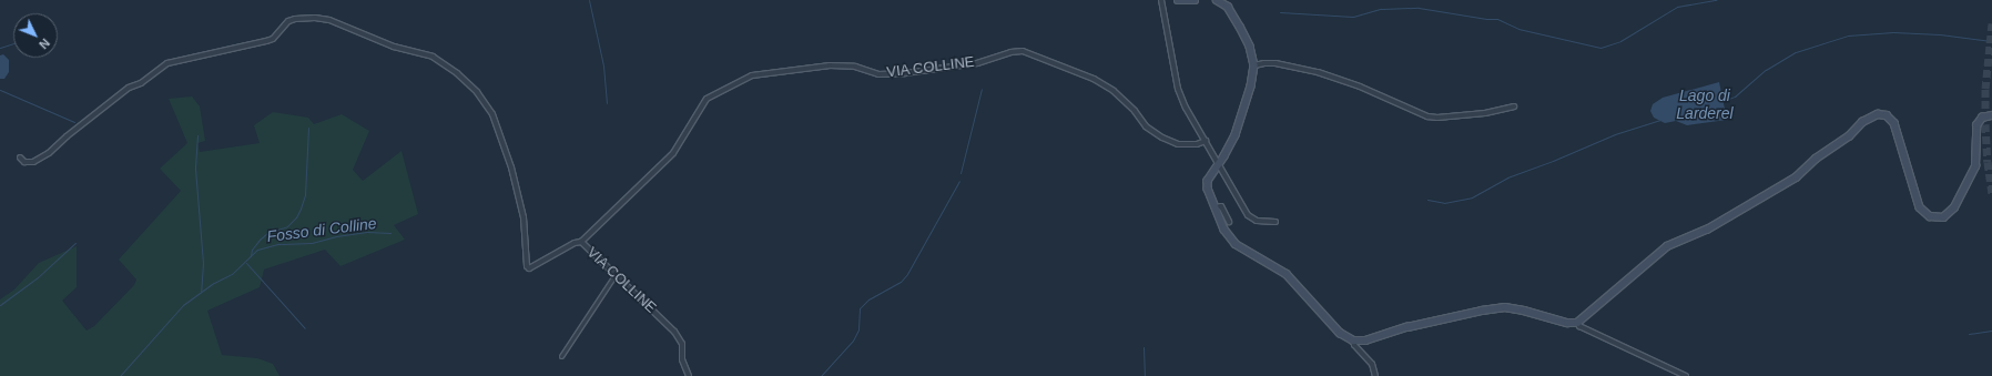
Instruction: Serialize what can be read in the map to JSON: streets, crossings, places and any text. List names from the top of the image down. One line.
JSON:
{"streets":{"street":["VIA COLLINE"]},"water":["Lago di Larderel","Fosso di Colline"],"north":"bottom right"}
